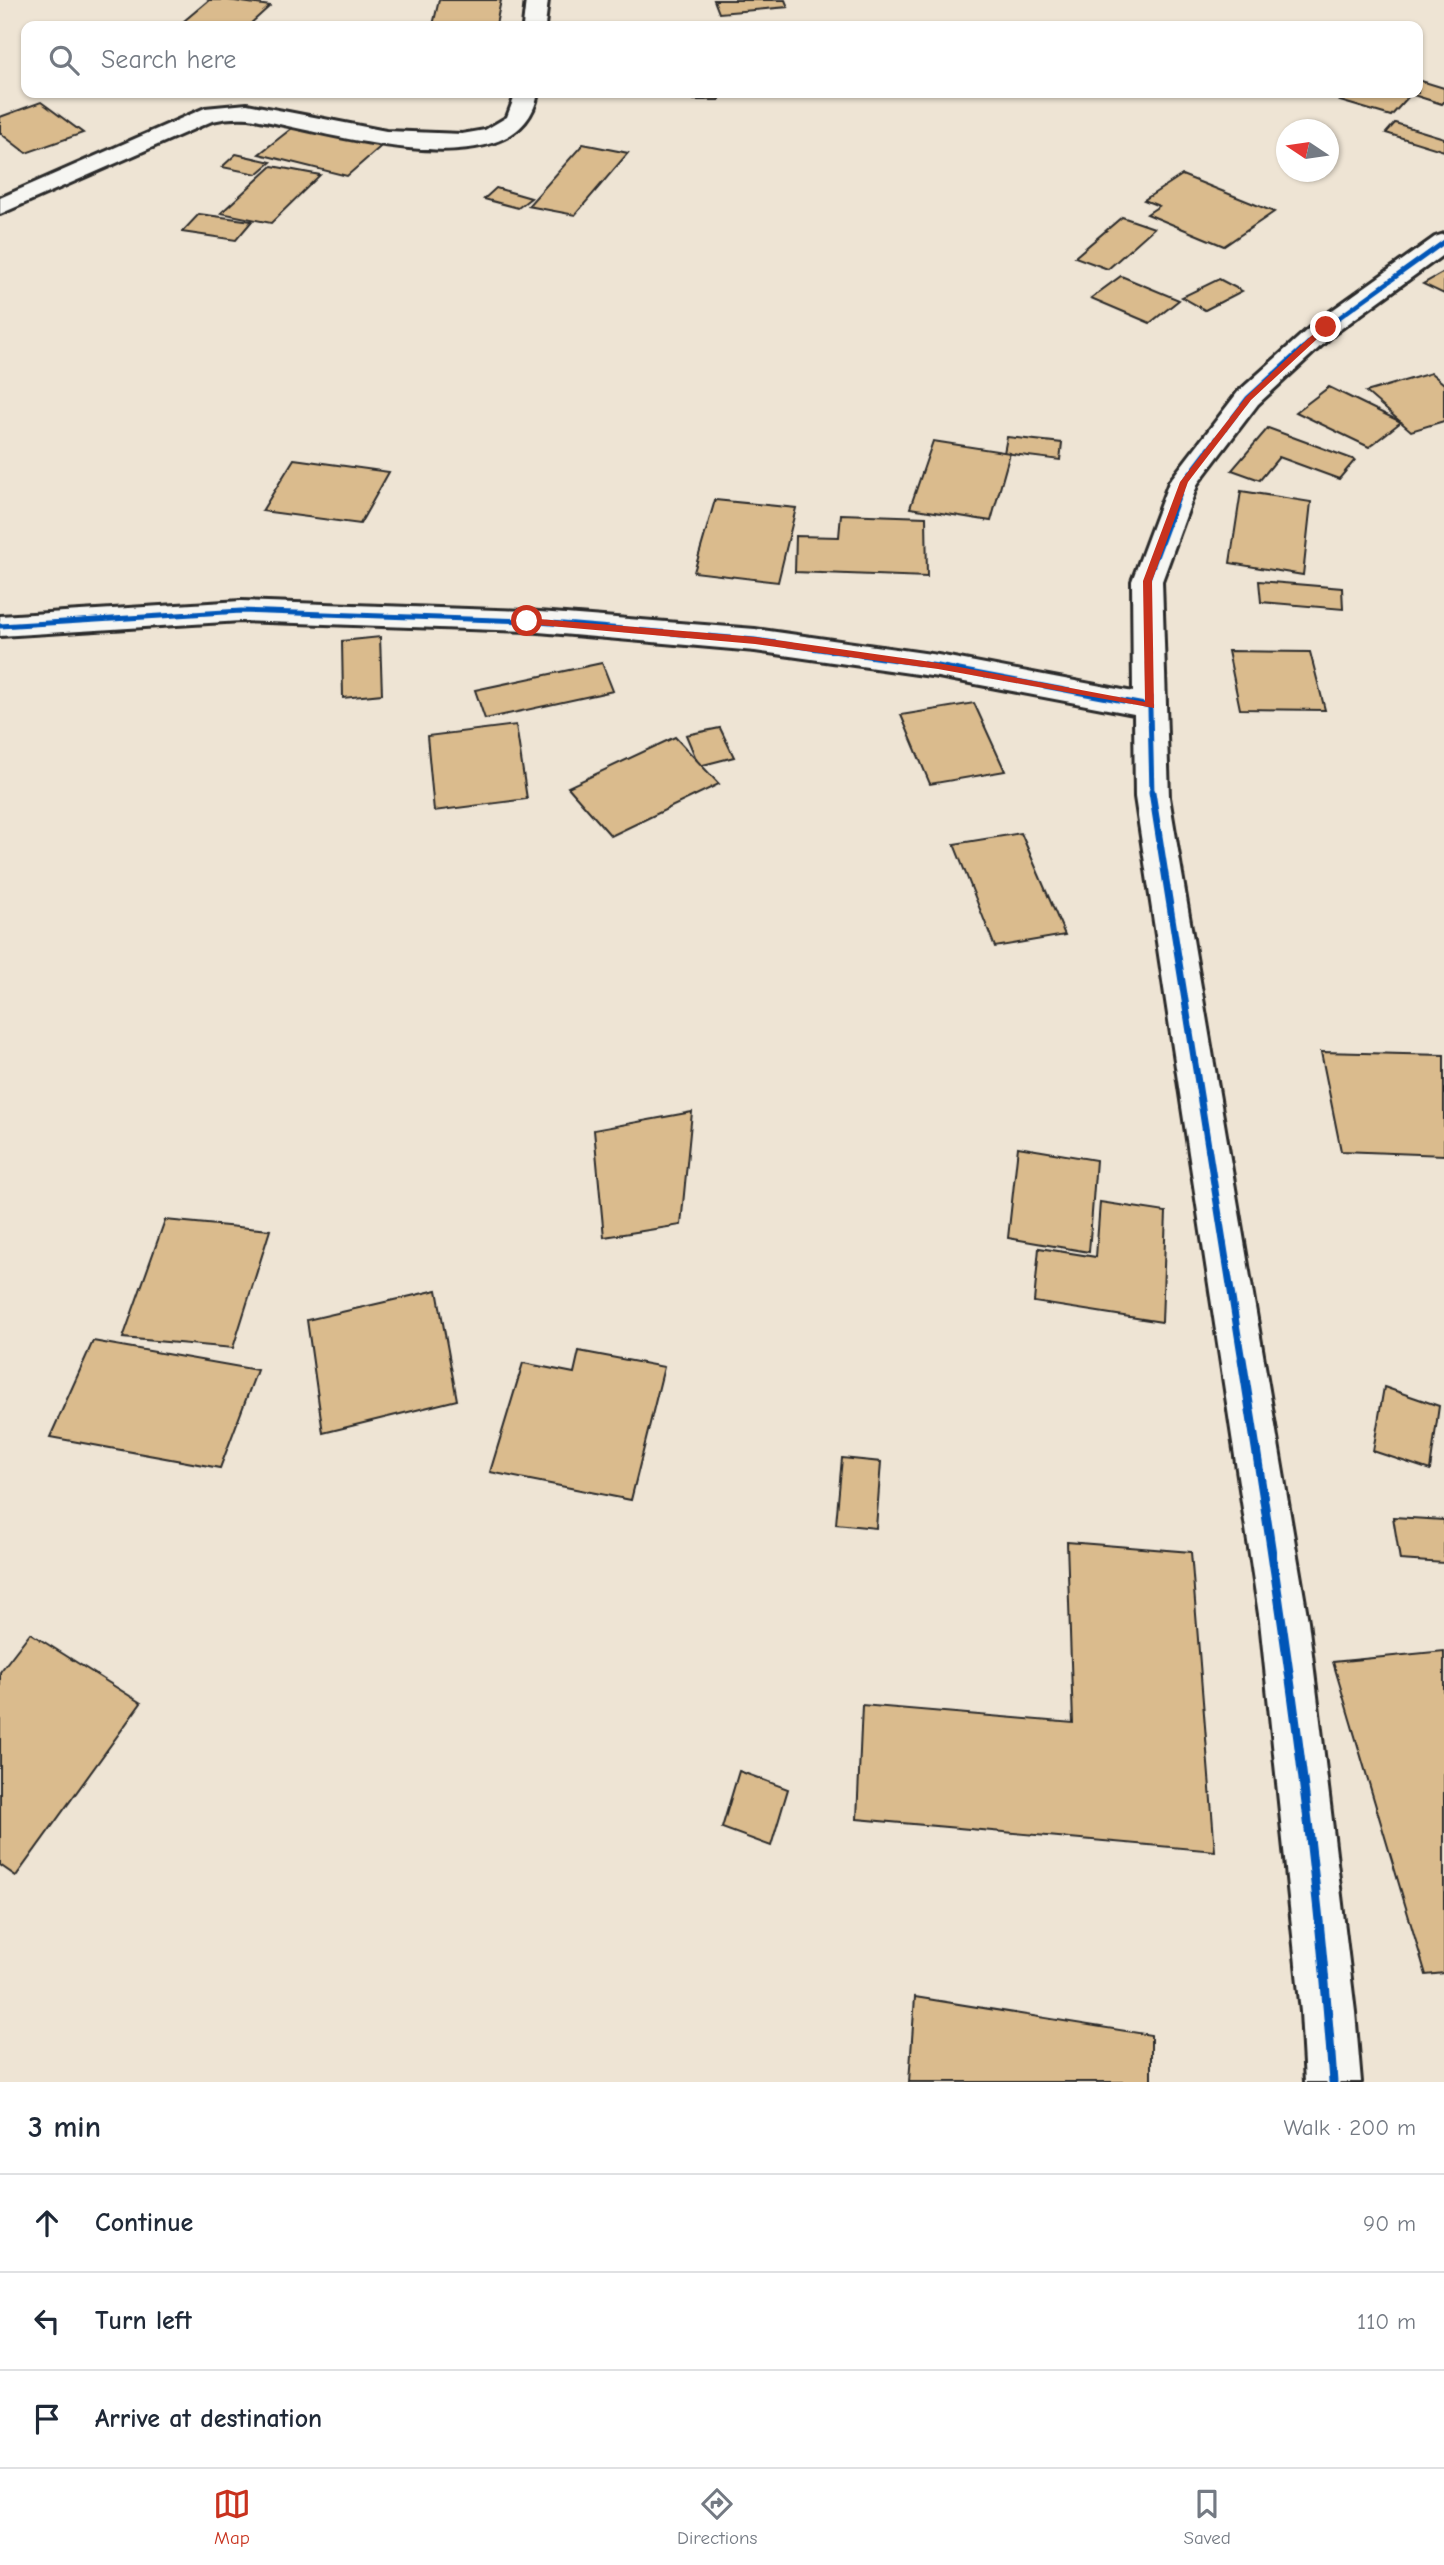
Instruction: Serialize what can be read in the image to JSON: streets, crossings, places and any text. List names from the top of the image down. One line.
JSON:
{"north":"left","page":{"search":"Search here","heading":["3 min","Walk · 200 m"],"list":[["Continue","90 m"],["Turn left","110 m"],"Arrive at destination"],"nav":["Map","Directions","Saved"]}}
